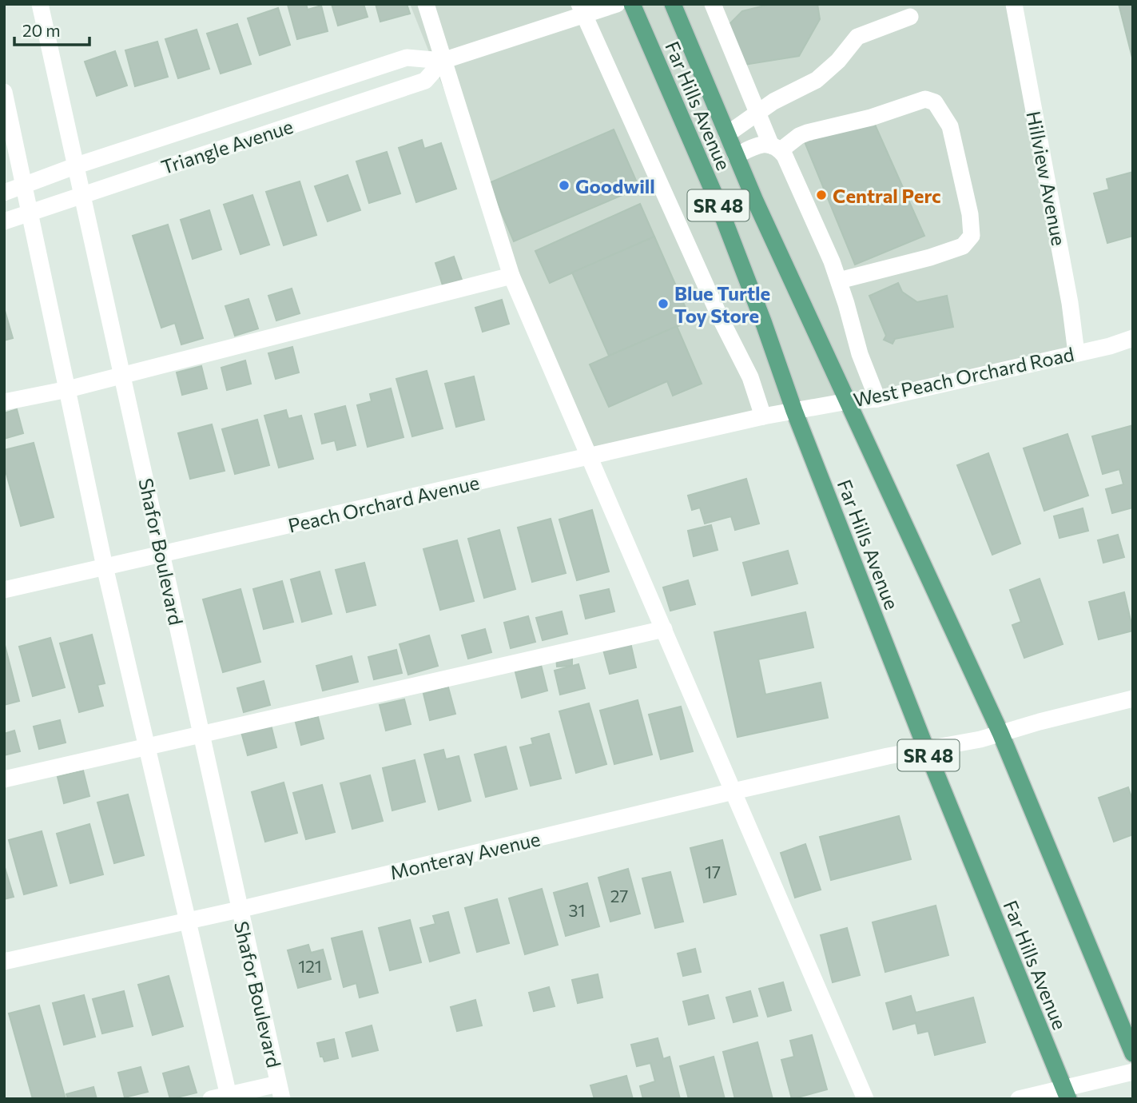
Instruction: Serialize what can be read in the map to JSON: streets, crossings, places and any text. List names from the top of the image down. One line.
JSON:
{"streets":{"main road":["Far Hills Avenue","SR 48"],"street":["Triangle Avenue","Hillview Avenue","West Peach Orchard Road","Peach Orchard Avenue","Shafor Boulevard","Monteray Avenue"]},"crossings":[["Far Hills Avenue","West Peach Orchard Road"],["Far Hills Avenue","Monteray Avenue"],["Triangle Avenue","Shafor Boulevard"],["Hillview Avenue","West Peach Orchard Road"],["West Peach Orchard Road","Peach Orchard Avenue"],["Peach Orchard Avenue","Shafor Boulevard"],["Shafor Boulevard","Monteray Avenue"]],"places":["Goodwill","Central Perc","Blue Turtle Toy Store"],"house_numbers":["17","27","31","121"],"scale_bar":"20 m"}
